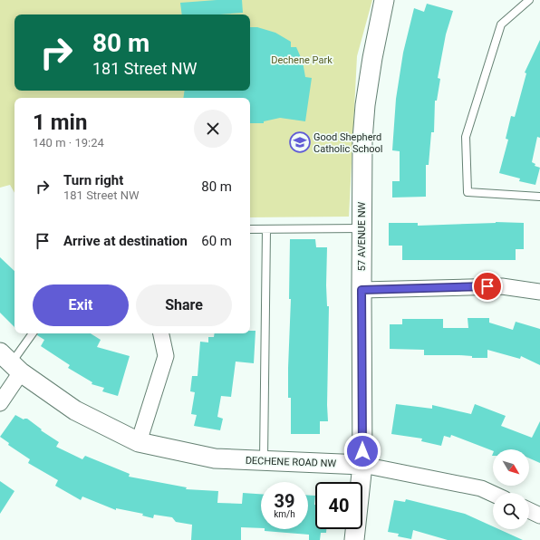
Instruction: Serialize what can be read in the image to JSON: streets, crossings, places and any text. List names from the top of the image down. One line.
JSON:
{"streets":{"street":["57 AVENUE NW","DECHENE ROAD NW"]},"crossings":[["57 AVENUE NW","DECHENE ROAD NW"]],"parks":["Dechene Park"],"places":{"school or university":["Good Shepherd Catholic School"]},"north":"bottom right","page":{"turn":["80 m","181 Street NW"],"heading":["1 min","140 m · 19:24"],"list":[{"name":"Turn right","note":"181 Street NW","value":"80 m"},{"name":"Arrive at destination","value":"60 m"}],"buttons":["Exit","Share"],"speed":"39 km/h","limit":"40"}}
